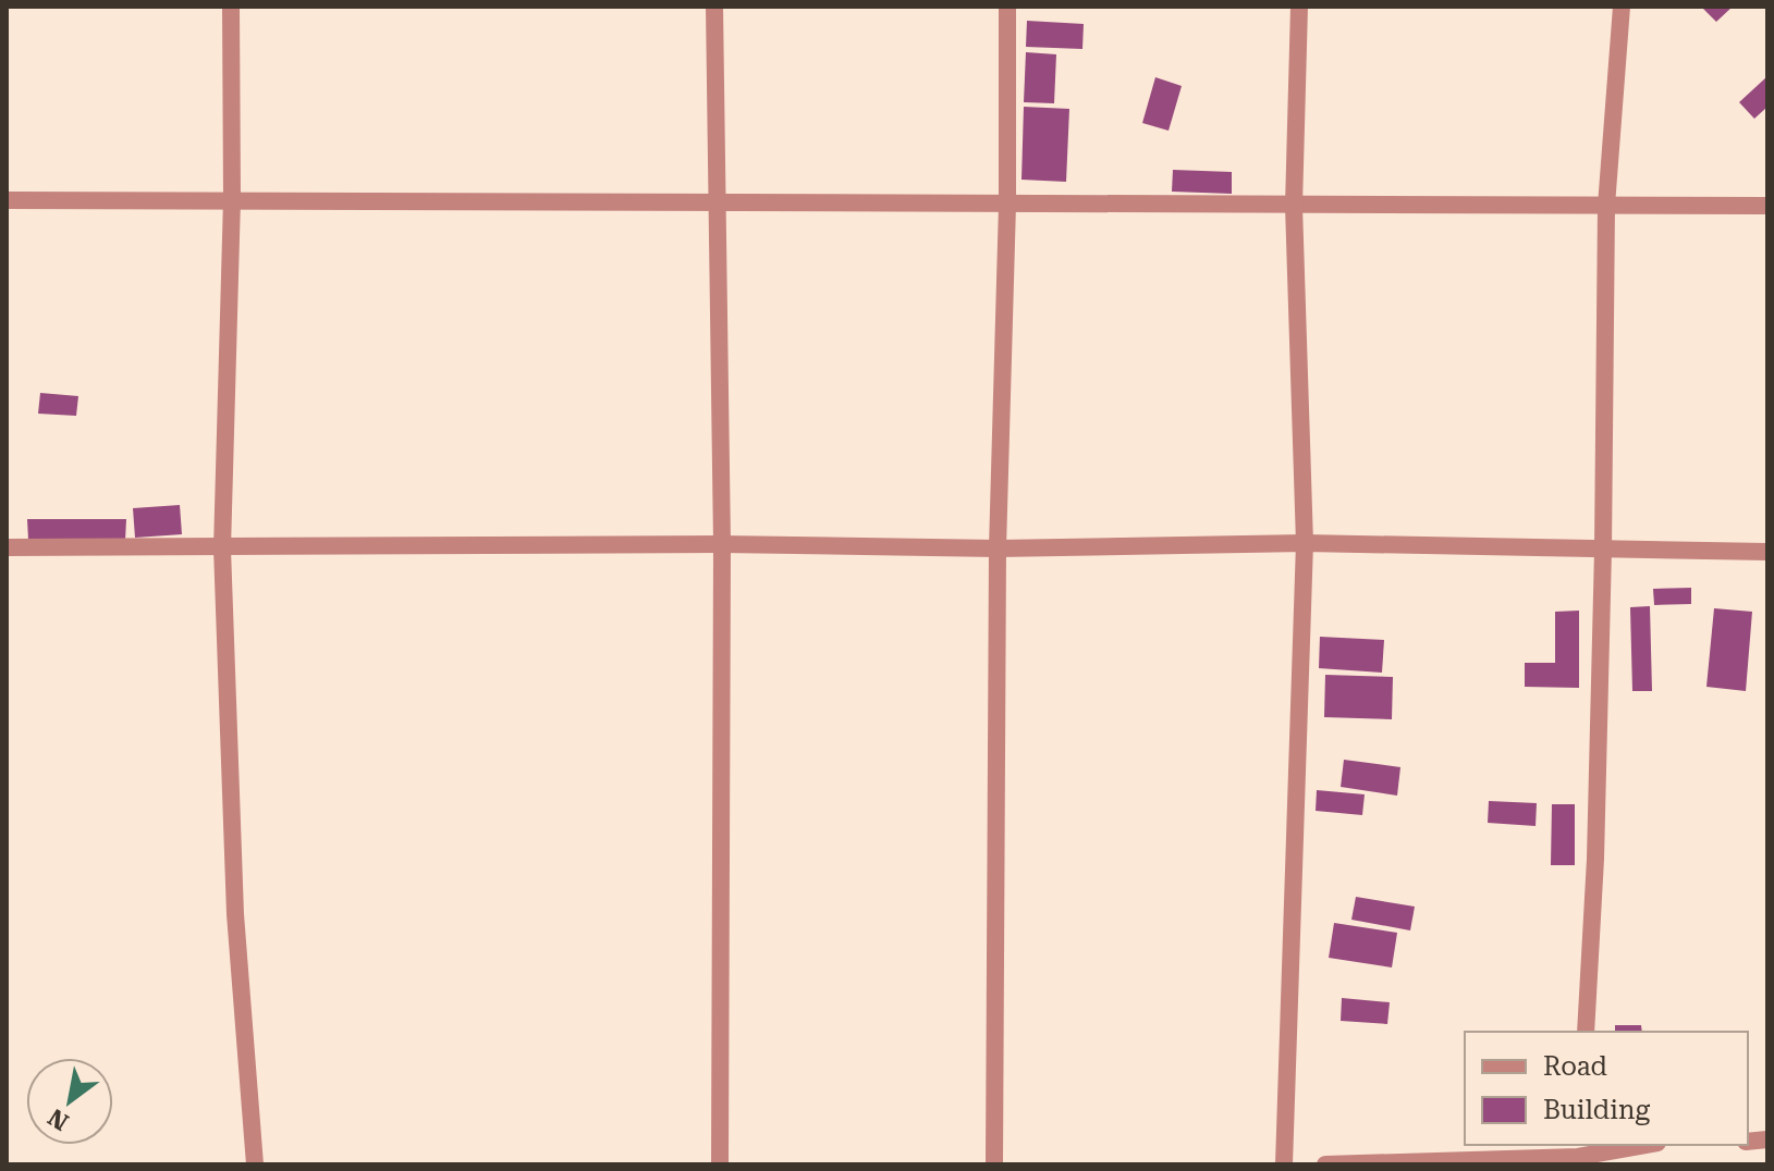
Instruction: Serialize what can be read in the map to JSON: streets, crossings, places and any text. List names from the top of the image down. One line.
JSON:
{"legend":["Road","Building"],"north":"bottom left"}
